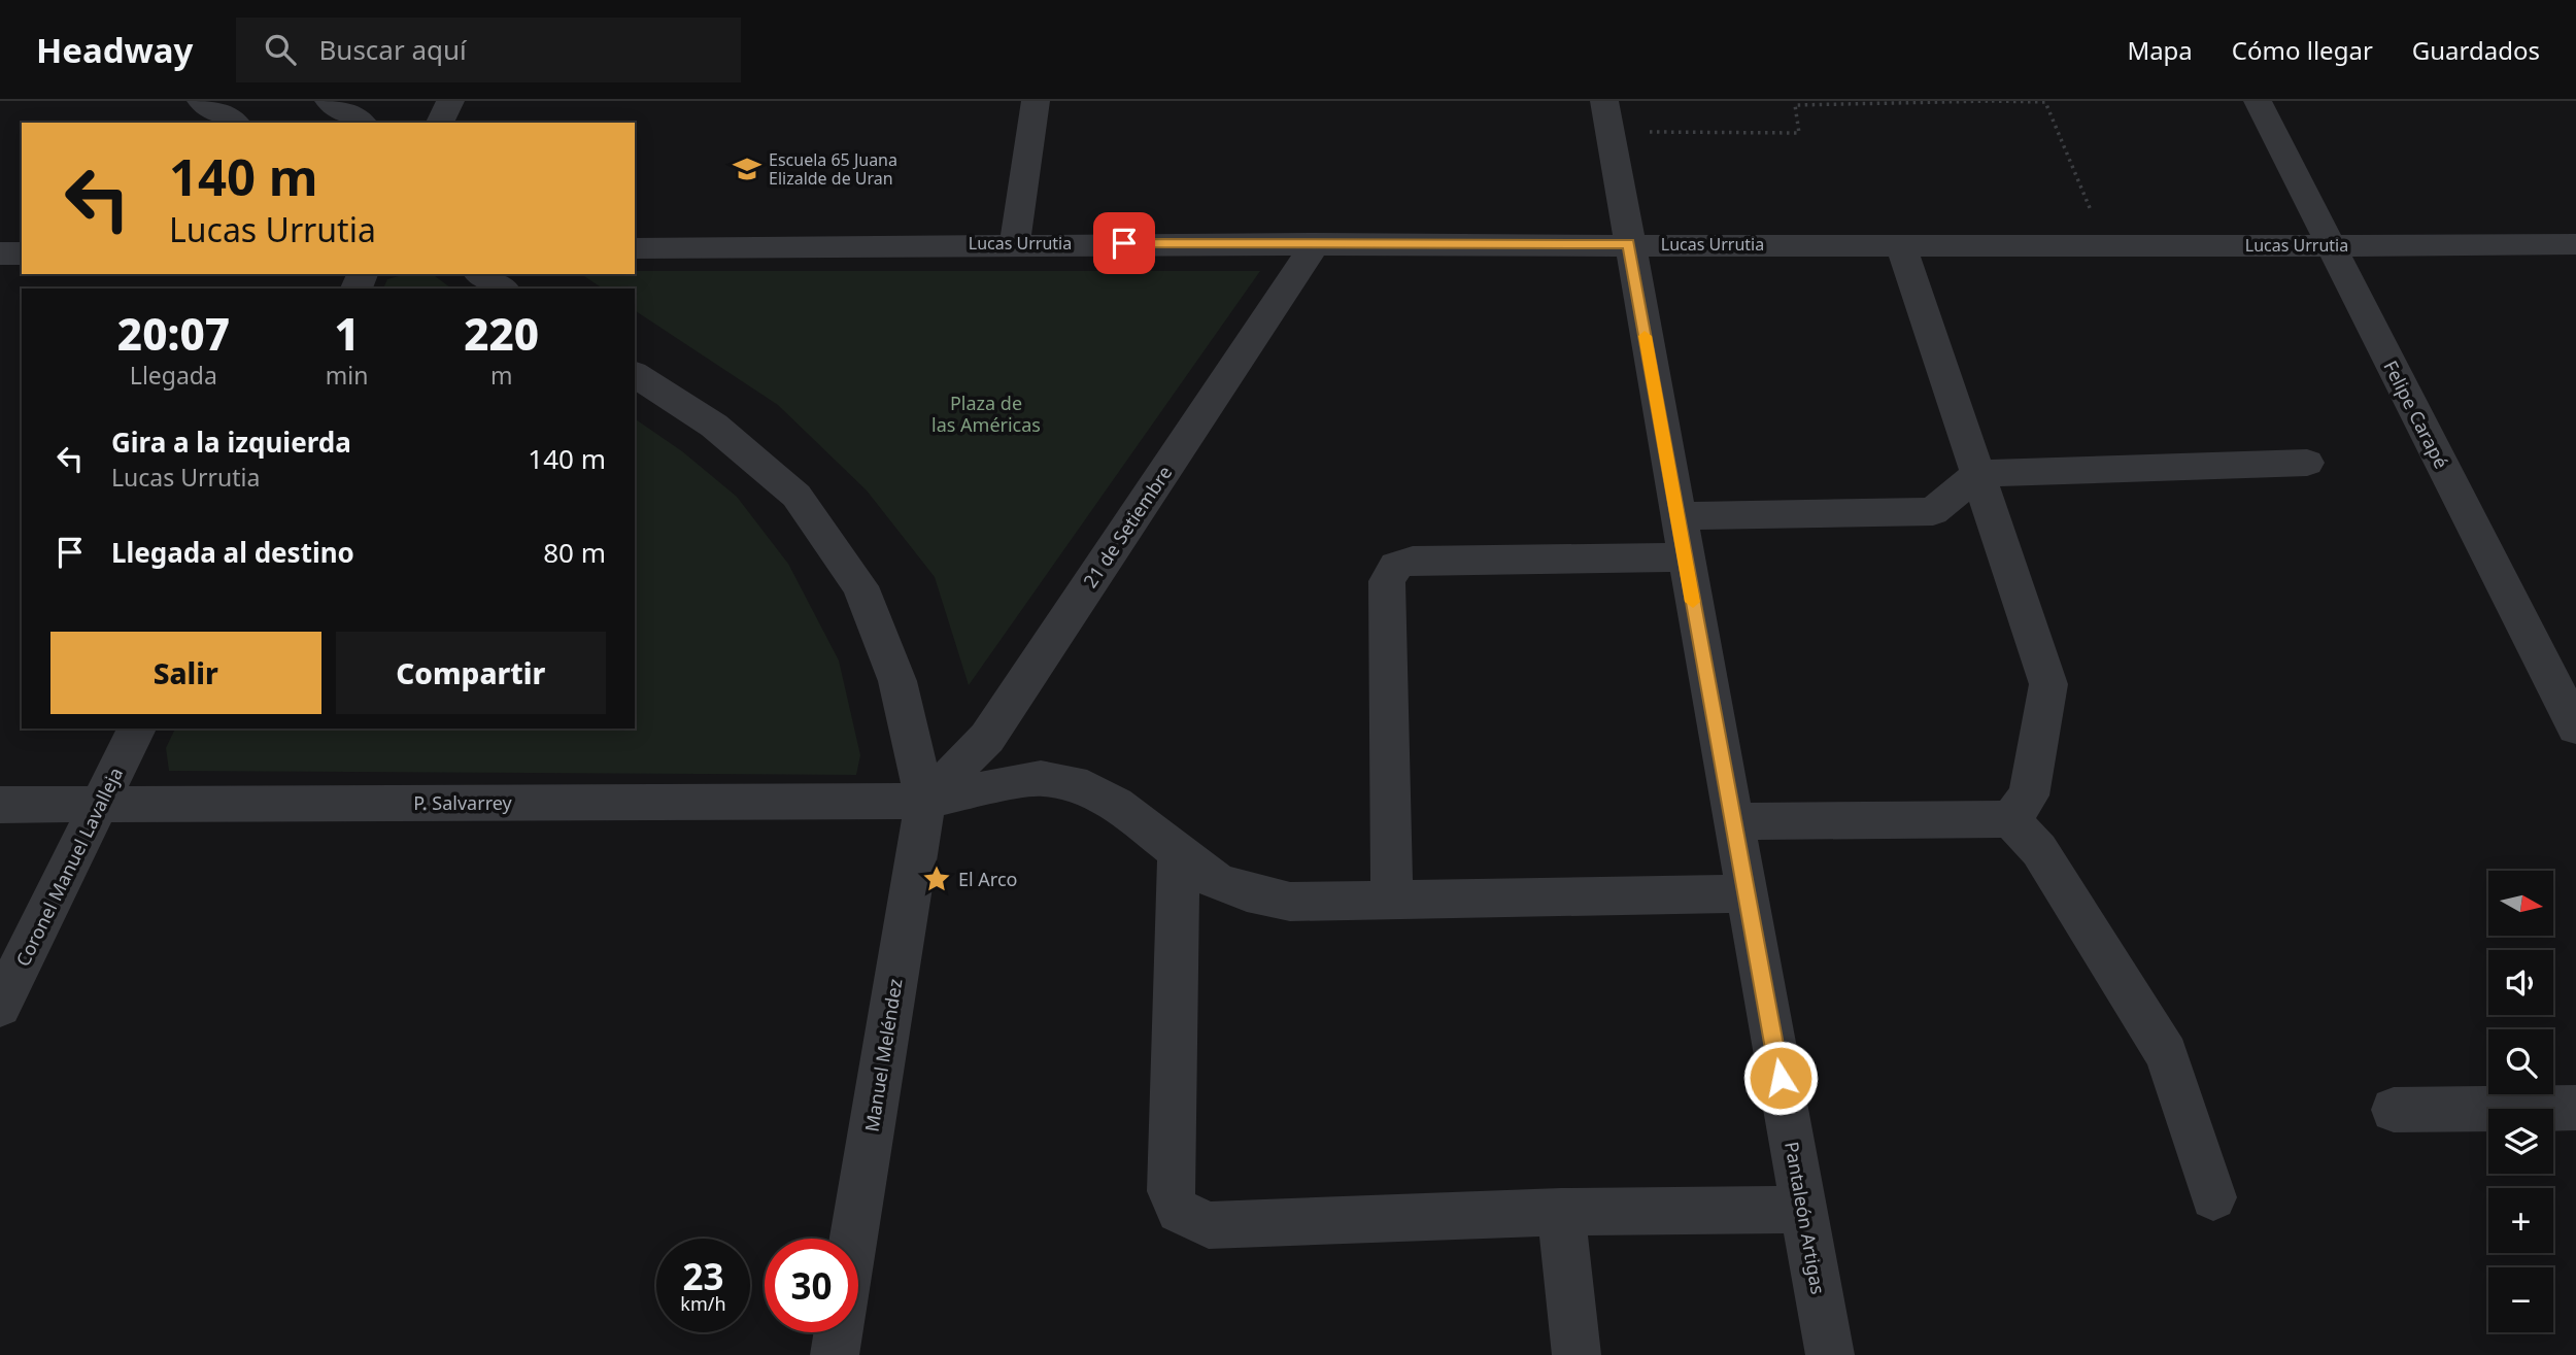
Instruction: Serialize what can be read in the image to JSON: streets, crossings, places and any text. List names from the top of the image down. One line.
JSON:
{"streets":{"street":["Lucas Urrutia","Felipe Carapé","21 de Setiembre","P. Salvarrey","Coronel Manuel Lavalleja","Manuel Meléndez","Pantaleón Artigas"]},"crossings":[["Lucas Urrutia","Felipe Carapé"],["Lucas Urrutia","21 de Setiembre"],["Lucas Urrutia","Pantaleón Artigas"],["21 de Setiembre","P. Salvarrey"],["21 de Setiembre","Manuel Meléndez"],["P. Salvarrey","Coronel Manuel Lavalleja"],["P. Salvarrey","Manuel Meléndez"],["P. Salvarrey","Pantaleón Artigas"]],"parks":["Plaza de las Américas"],"places":{"school or university":["Escuela 65 Juana Elizalde de Uran"],"place":["El Arco"]},"north":"right","page":{"header":"Headway","search":"Buscar aquí","nav":["Mapa","Cómo llegar","Guardados"],"turn":["140 m","Lucas Urrutia"],"eta":["20:07","Llegada","1","min","220","m"],"list":[{"name":"Gira a la izquierda","note":"Lucas Urrutia","value":"140 m"},{"name":"Llegada al destino","value":"80 m"}],"buttons":["Salir","Compartir"],"map_buttons":["+","−"],"speed":"23 km/h","limit":"30"}}
